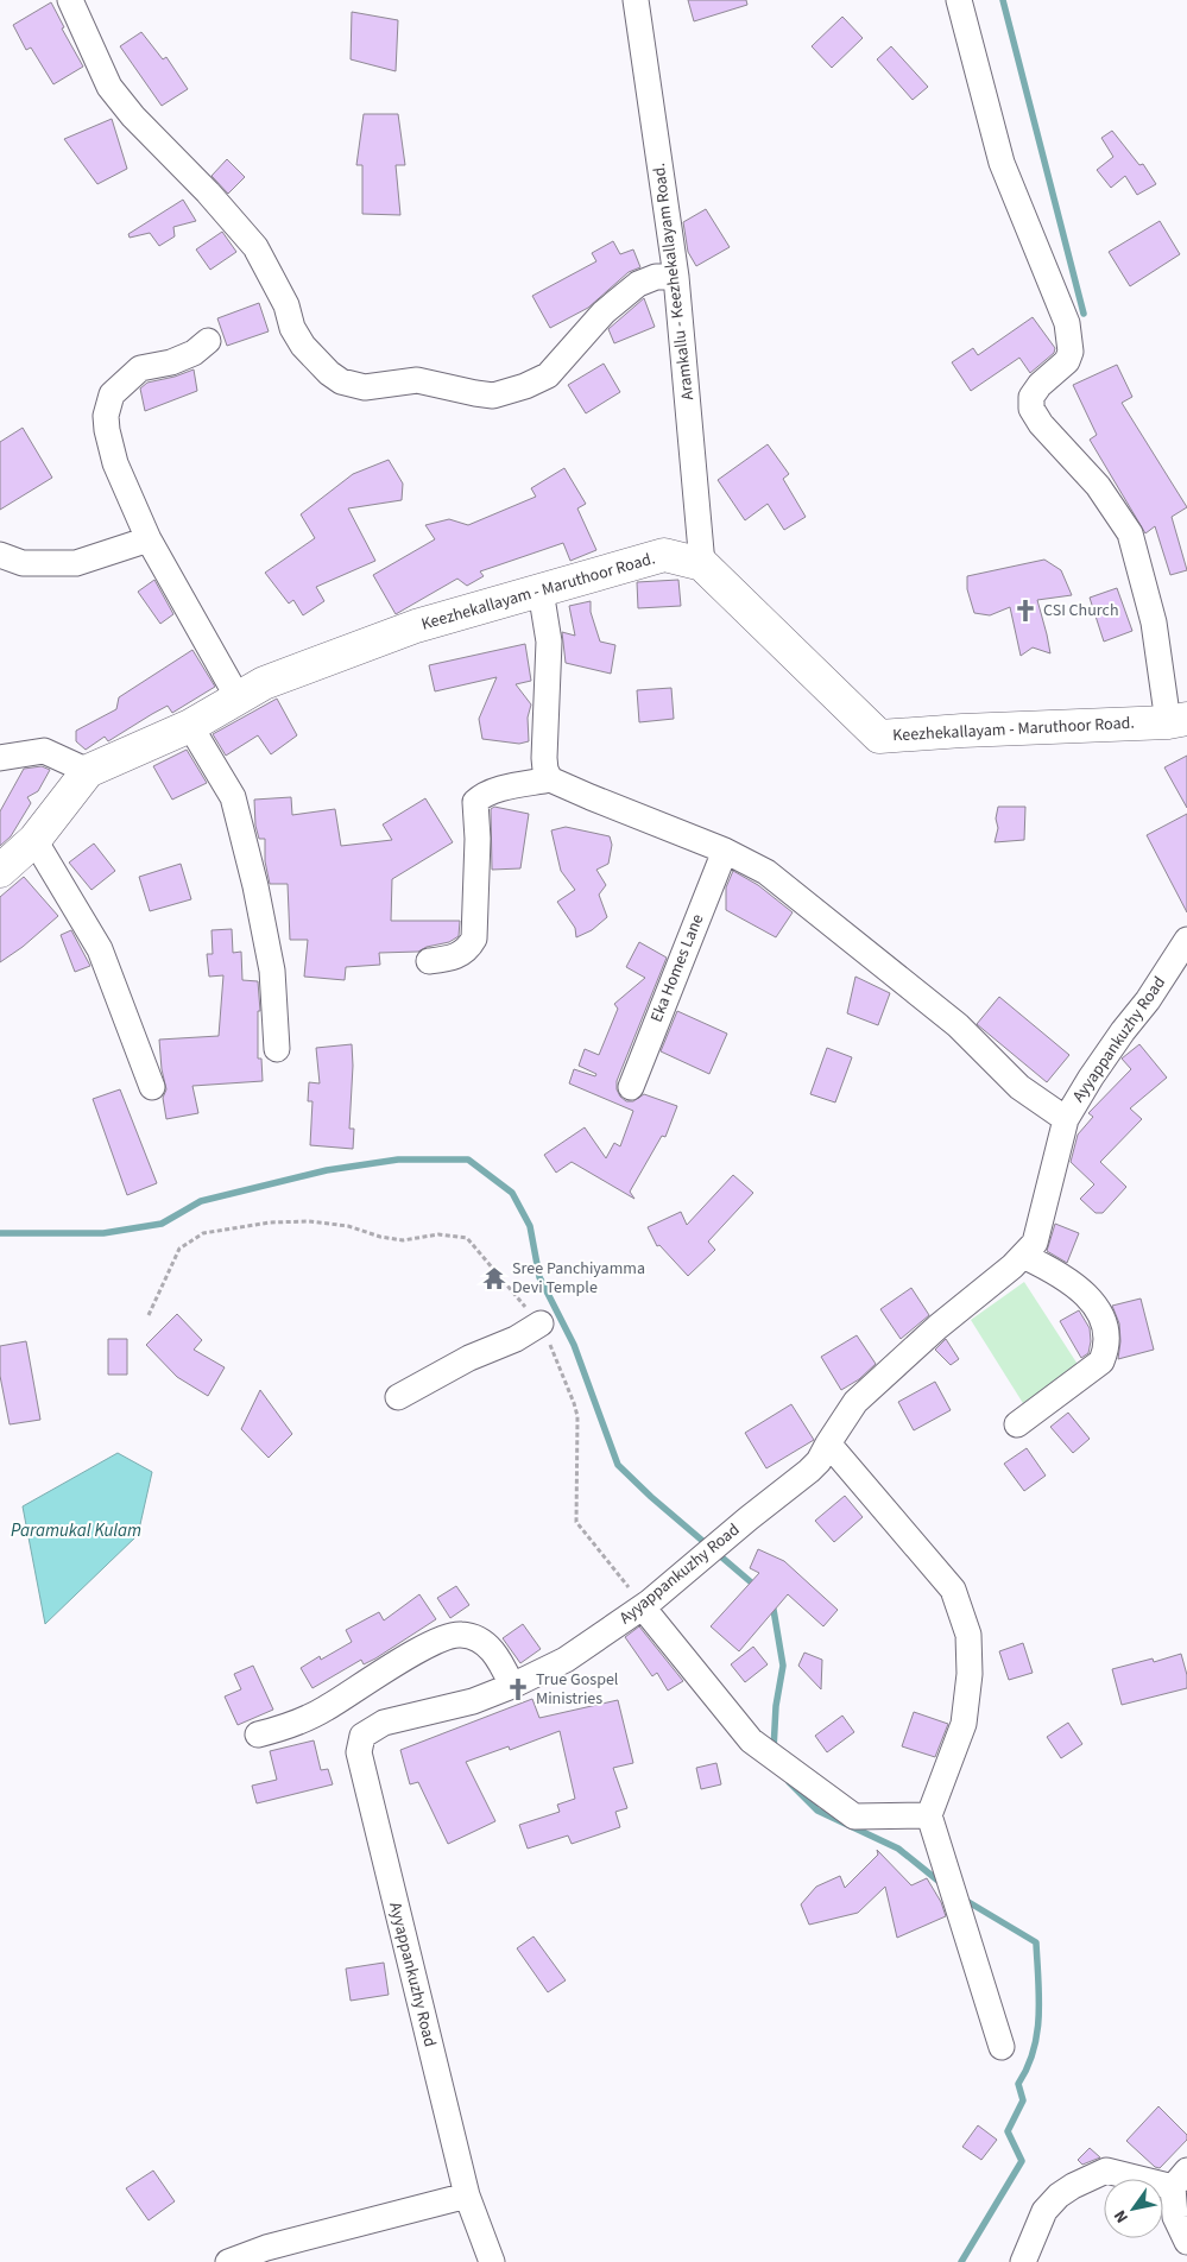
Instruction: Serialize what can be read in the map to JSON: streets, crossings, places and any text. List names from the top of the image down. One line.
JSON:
{"streets":{"street":["Aramkallu - Keezhekallayam Road.","Keezhekallayam - Maruthoor Road.","Eka Homes Lane","Ayyappankuzhy Road"]},"crossings":[["Aramkallu - Keezhekallayam Road.","Keezhekallayam - Maruthoor Road."]],"water":["Paramukal Kulam"],"places":{"church":["CSI Church","True Gospel Ministries"],"temple":["Sree Panchiyamma Devi Temple"]},"north":"bottom left"}
